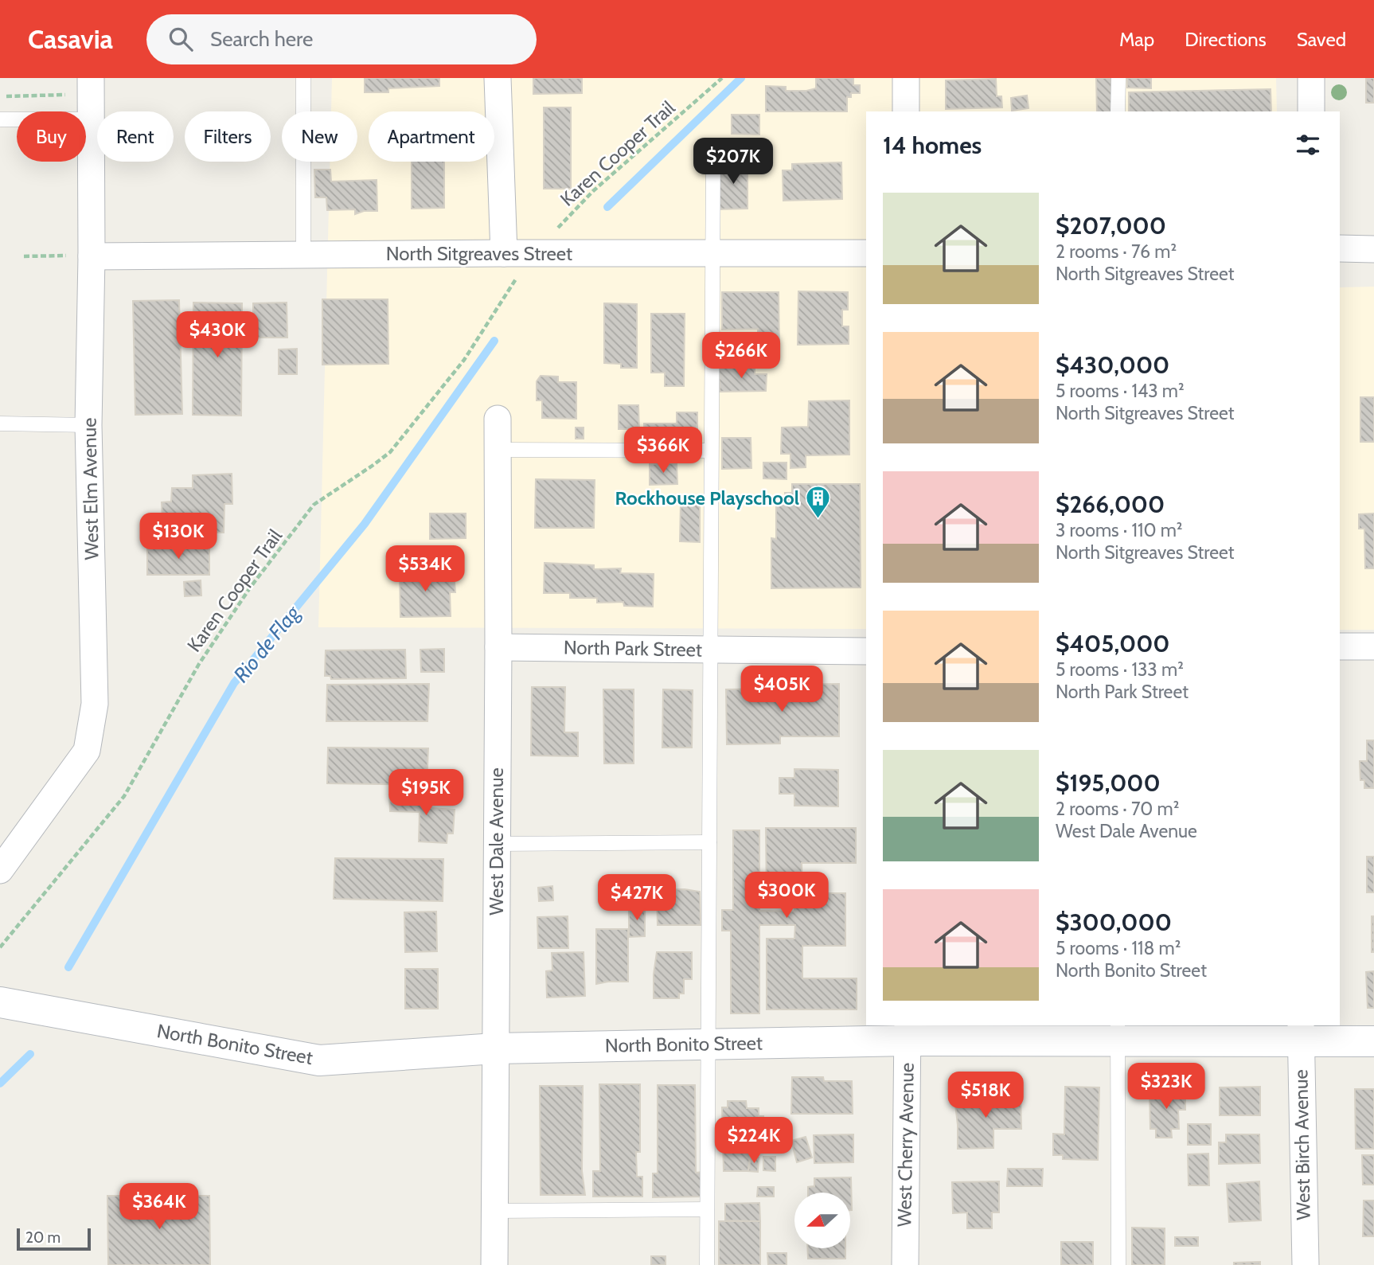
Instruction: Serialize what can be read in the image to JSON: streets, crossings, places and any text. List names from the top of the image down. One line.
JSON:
{"streets":{"street":["North Sitgreaves Street","West Elm Avenue","North Park Street","West Dale Avenue","North Bonito Street","West Cherry Avenue","West Birch Avenue"],"path":["Karen Cooper Trail"]},"crossings":[["North Sitgreaves Street","West Elm Avenue"],["North Park Street","West Dale Avenue"],["West Dale Avenue","North Bonito Street"],["North Bonito Street","West Cherry Avenue"],["North Bonito Street","West Birch Avenue"]],"water":["Rio de Flag"],"places":{"building":["Rockhouse Playschool"]},"scale_bar":"20 m","north":"left","page":{"header":"Casavia","search":"Search here","nav":["Map","Directions","Saved"],"chip":["Buy","Rent","Filters","New","Apartment"],"heading":"14 homes","price":["$207K","$430K","$266K","$366K","$130K","$534K","$405K","$195K","$300K","$427K","$323K","$518K","$224K","$364K"],"list":[{"name":"$207,000","note":"2 rooms · 76 m² · North Sitgreaves Street"},{"name":"$430,000","note":"5 rooms · 143 m² · North Sitgreaves Street"},{"name":"$266,000","note":"3 rooms · 110 m² · North Sitgreaves Street"},{"name":"$405,000","note":"5 rooms · 133 m² · North Park Street"},{"name":"$195,000","note":"2 rooms · 70 m² · West Dale Avenue"},{"name":"$300,000","note":"5 rooms · 118 m² · North Bonito Street"}],"scale":"20 m"}}
